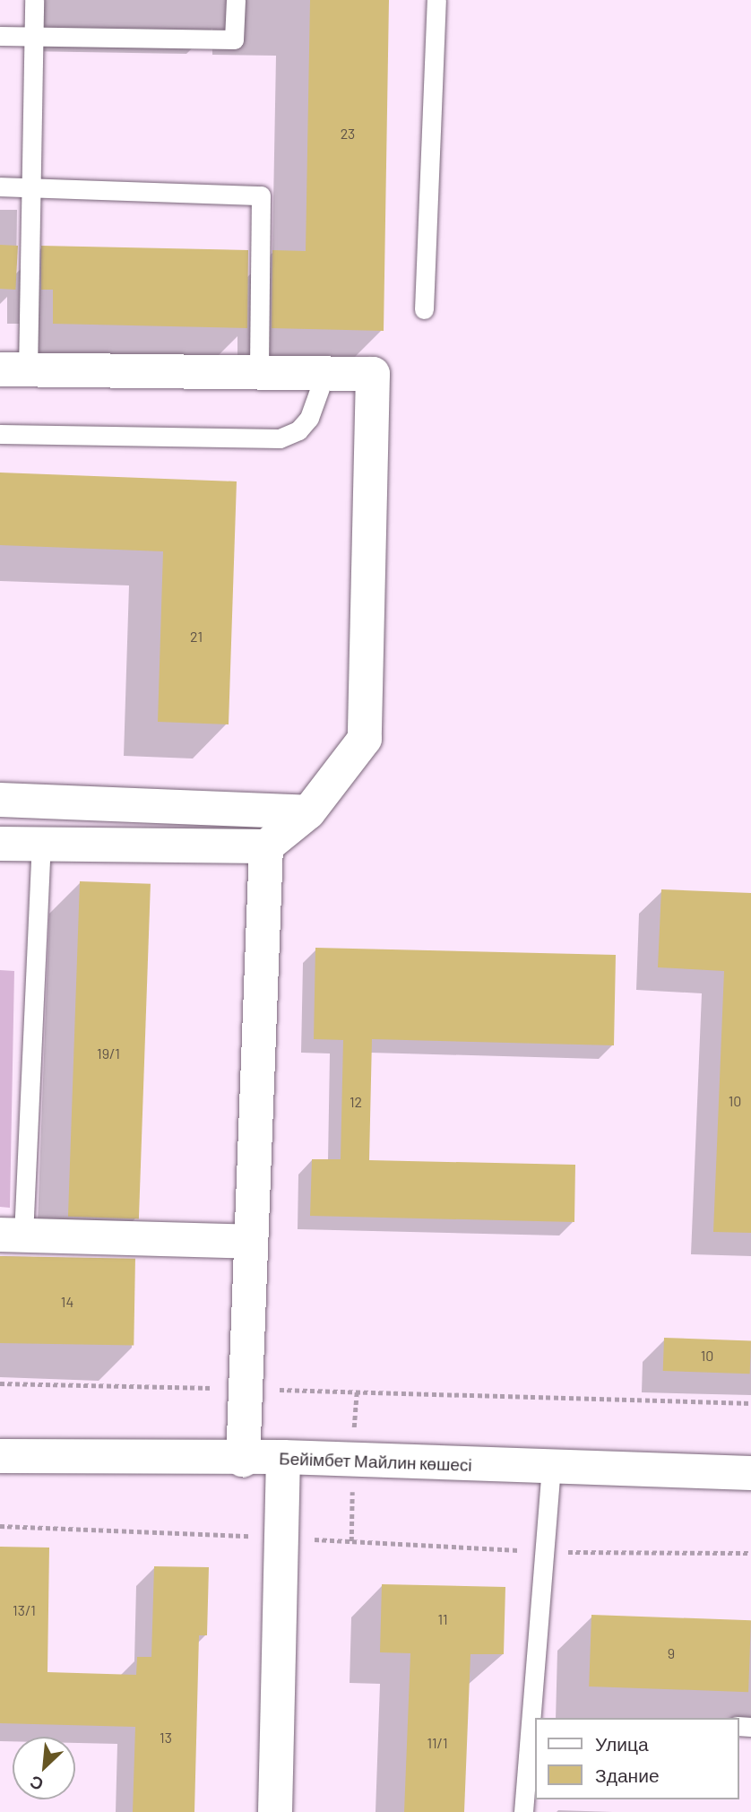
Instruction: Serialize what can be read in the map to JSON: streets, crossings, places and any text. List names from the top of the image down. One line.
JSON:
{"streets":{"street":["Бейімбет Майлин көшесі"]},"house_numbers":["23","21","19/1","10","12","14","10","13/1","11","9","13","11/1"],"legend":["Улица","Здание"],"north":"bottom left"}
